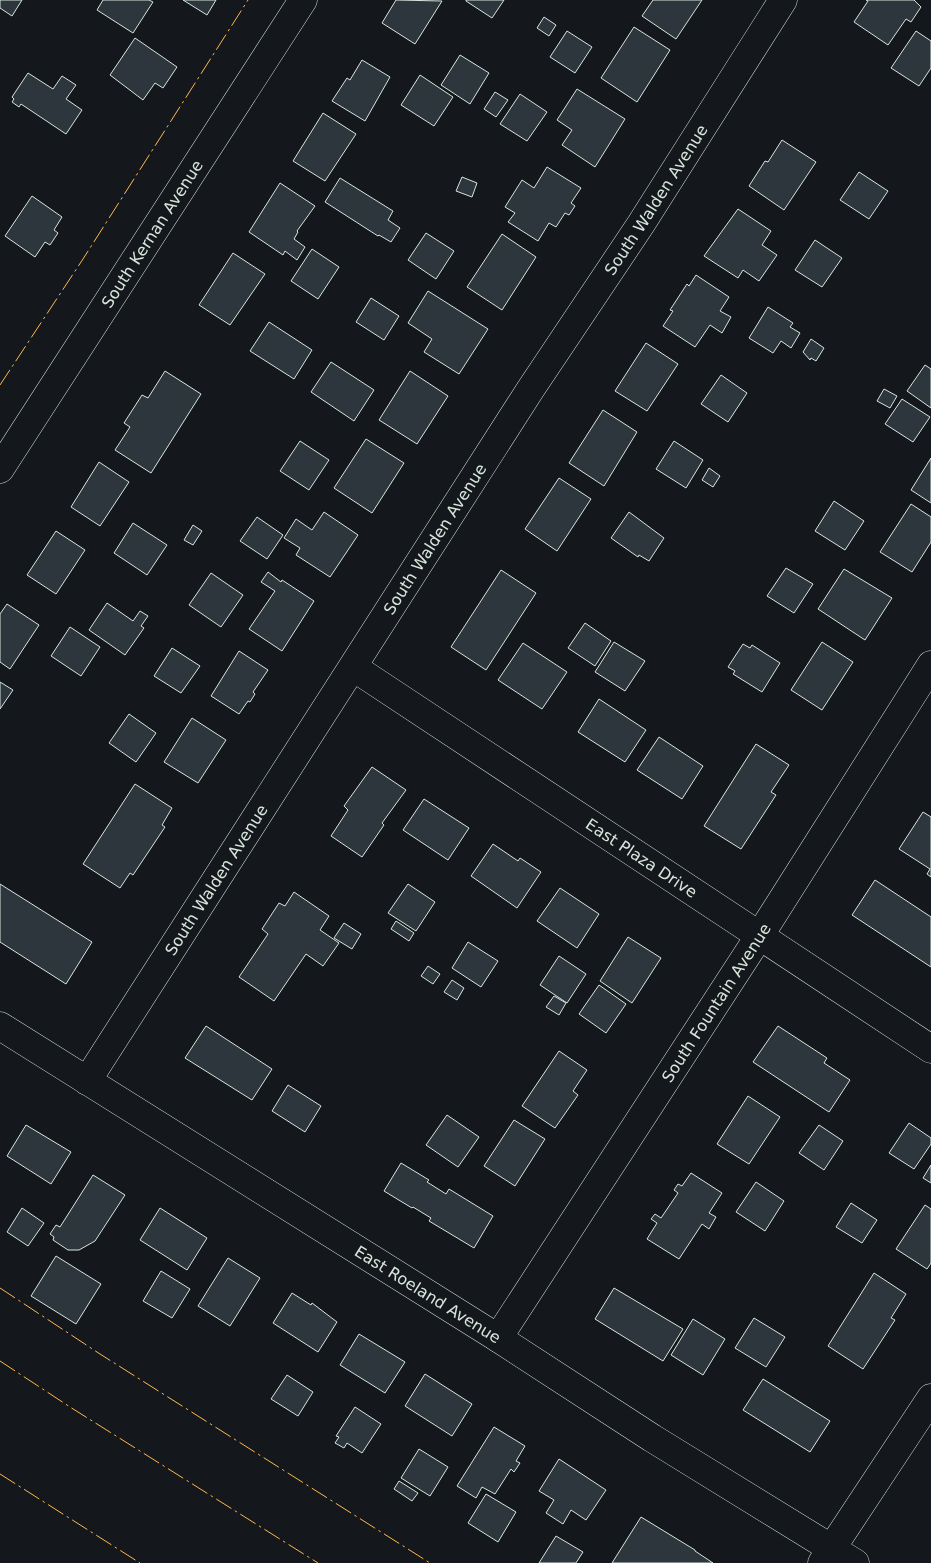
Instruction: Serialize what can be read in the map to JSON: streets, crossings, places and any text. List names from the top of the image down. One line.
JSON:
{"streets":{"street":["South Walden Avenue","South Kernan Avenue","East Plaza Drive","South Fountain Avenue","East Roeland Avenue"]},"crossings":[["South Walden Avenue","East Plaza Drive"],["South Walden Avenue","East Roeland Avenue"],["East Plaza Drive","South Fountain Avenue"],["South Fountain Avenue","East Roeland Avenue"]]}
